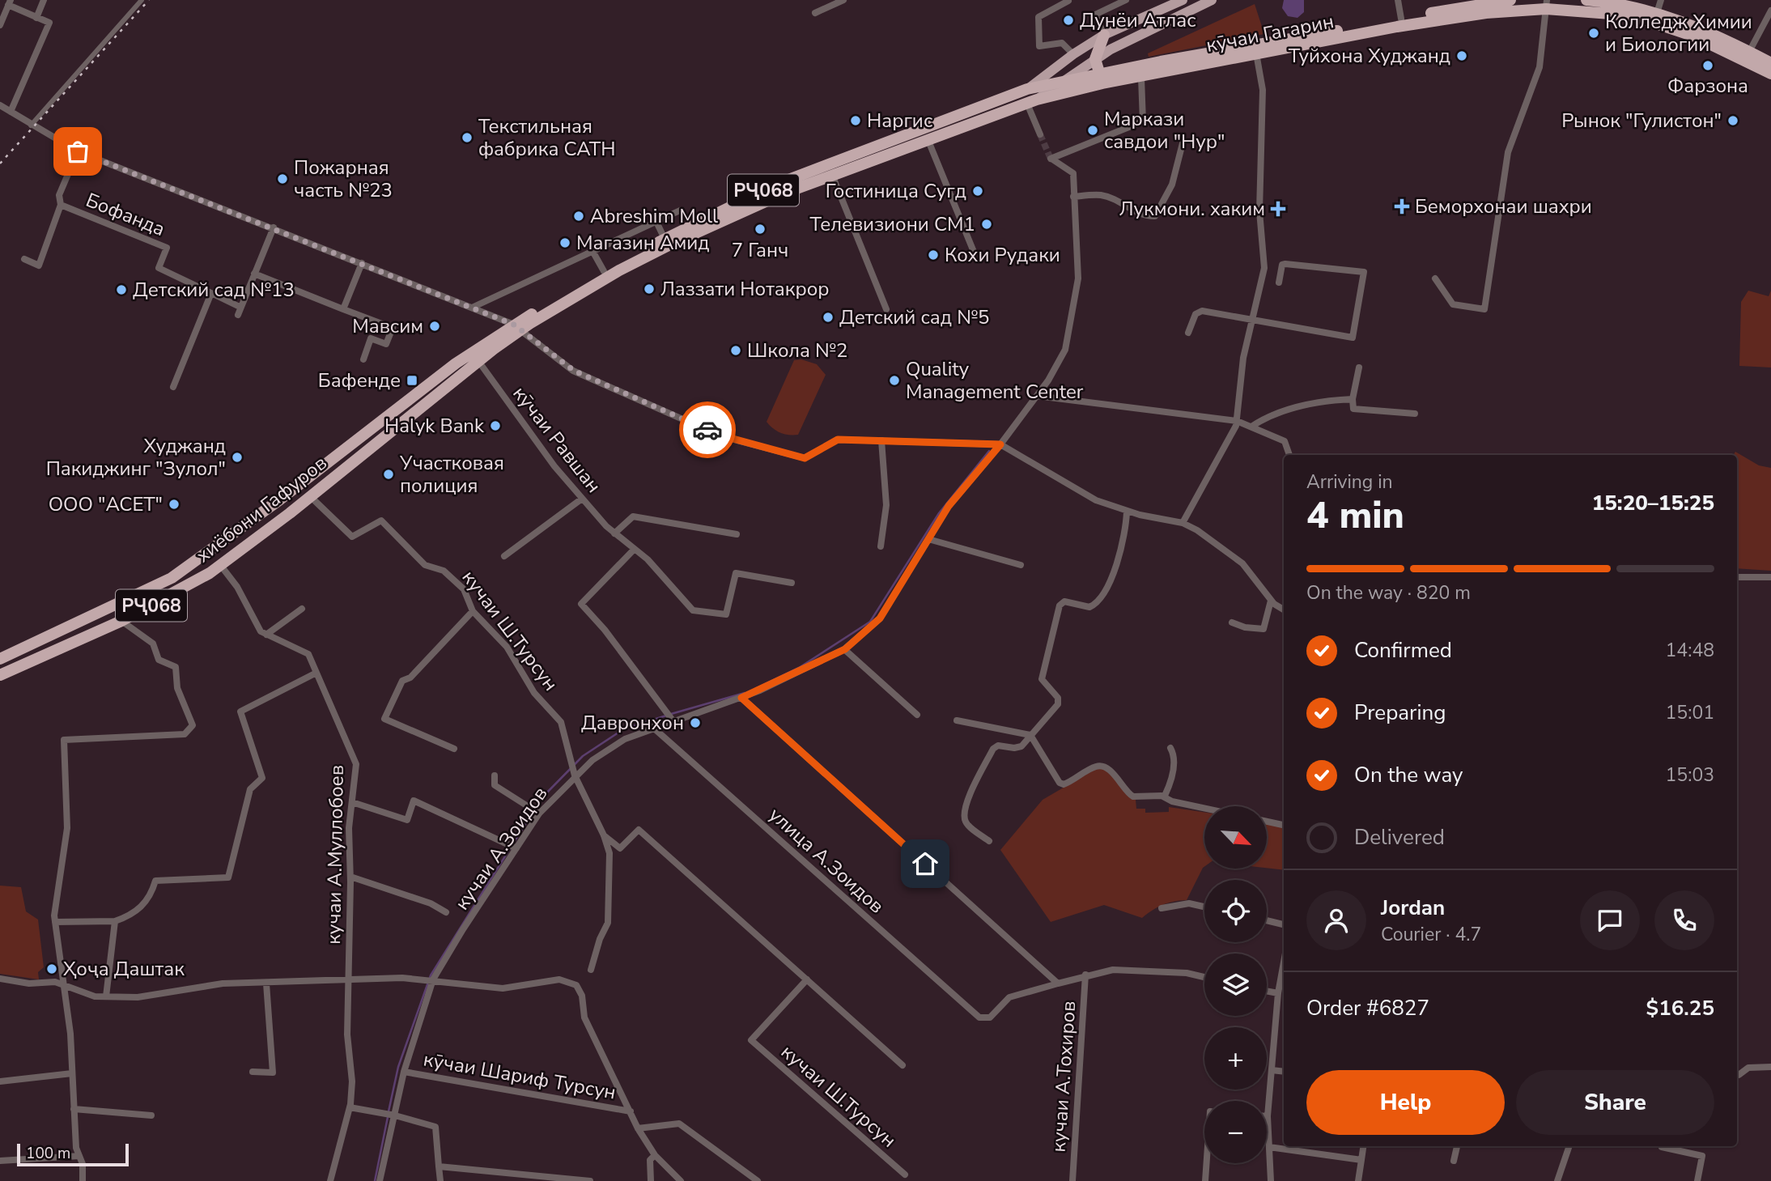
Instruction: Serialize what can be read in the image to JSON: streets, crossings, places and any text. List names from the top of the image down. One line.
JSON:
{"streets":{"highway":["кӯчаи Гагарин","РҶ068","хиёбони Гафуров"],"street":["Бофанда","кӯчаи Равшан","кучаи Ш.Турсун","кучаи А.Зоидов","кучаи А.Муллобоев","улица А.Зоидов","кӯчаи Шариф Турсун","кучаи А.Тохиров"]},"crossings":[["кӯчаи Гагарин","РҶ068"],["кӯчаи Гагарин","кучаи А.Зоидов"],["РҶ068","хиёбони Гафуров"],["кӯчаи Равшан","хиёбони Гафуров"],["хиёбони Гафуров","кучаи Ш.Турсун"],["кучаи Ш.Турсун","кучаи А.Зоидов"],["кучаи А.Зоидов","улица А.Зоидов"],["кучаи А.Зоидов","кӯчаи Шариф Турсун"]],"places":{"other":["Дунёи Атлас","Колледж Химии и Биологии","Туйхона Худжанд","Фарзона","Наргис","Рынок \"Гулистон\"","Маркази савдои \"Нур\"","Текстильная фабрика САТН","Пожарная часть №23","Гостиница Сугд","Abreshim Moll","Телевизиони СМ1","7 Ганч","Магазин Амид","Кохи Рудаки","Лаззати Нотакрор","Детский сад №13","Детский сад №5","Мавсим","Школа №2","Quality Management Center","Halyk Bank","Худжанд Пакиджинг \"Зулол\"","Участковая полиция","ООО \"АСЕТ\"","Давронхон","Ҳоҷа Даштак"],"health":["Беморхонаи шахри","Лукмони. хаким"],"transit":["Бафенде"]},"scale_bar":"100 m","north":"bottom right","page":{"heading":["4 min","Arriving in","15:20–15:25"],"panel":["Jordan","Courier · 4.7","Order #6827","$16.25"],"bar":"On the way · 820 m","list":[["Confirmed","14:48"],["Preparing","15:01"],["On the way","15:03"],"Delivered"],"map_buttons":["+","−"],"buttons":["Help","Share"],"scale":"100 m"}}
